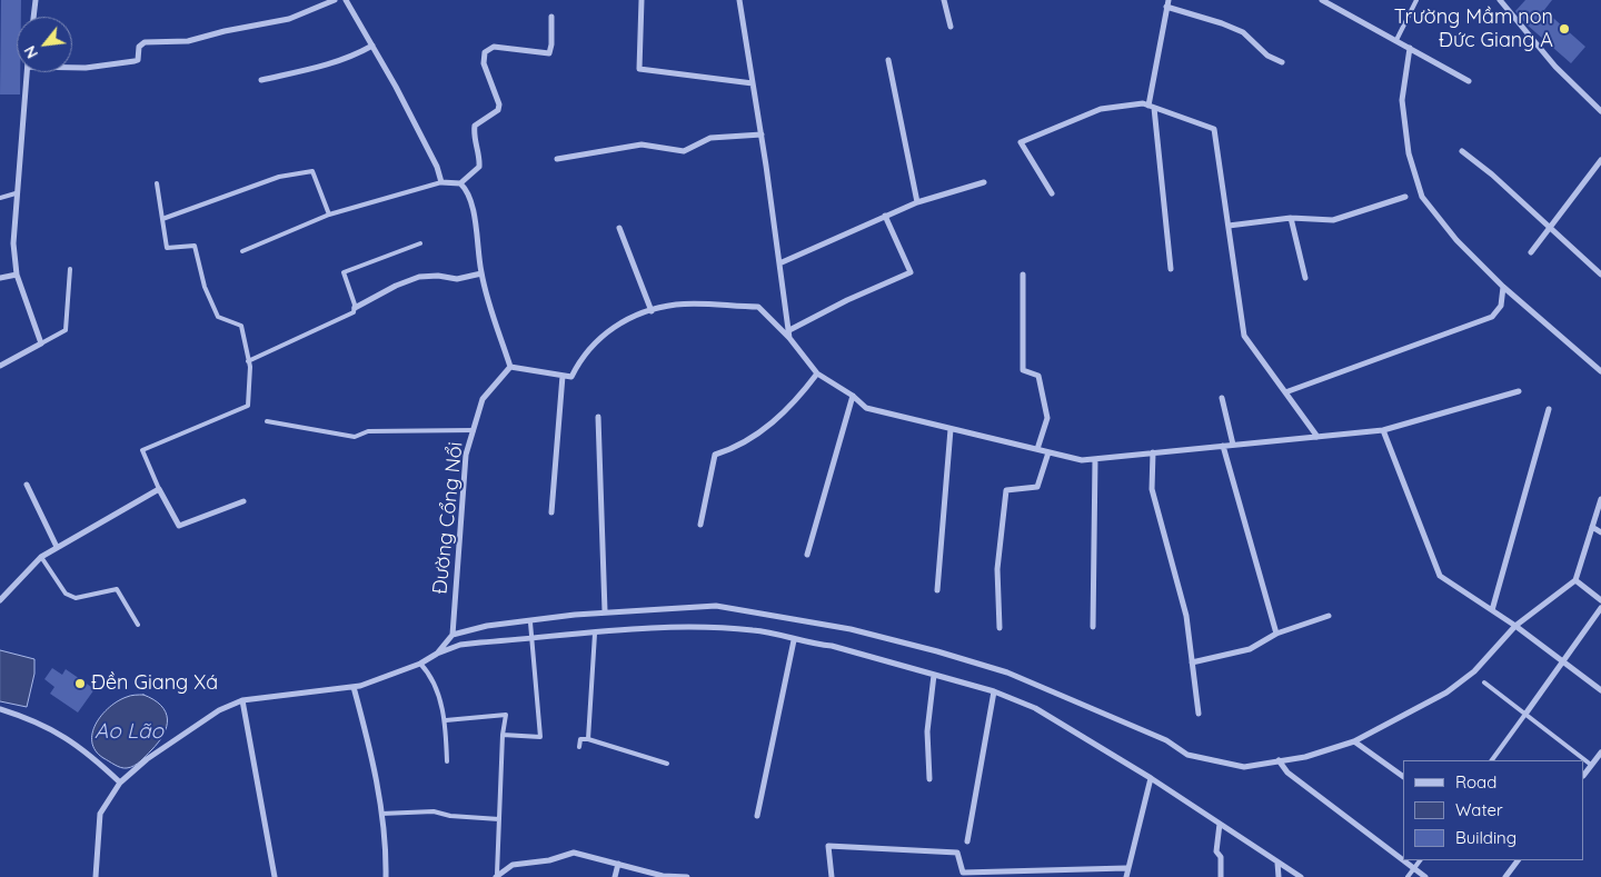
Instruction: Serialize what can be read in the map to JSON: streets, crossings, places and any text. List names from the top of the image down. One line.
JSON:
{"streets":{"street":["Đường Cổng Nổi"]},"water":["Ao Lão"],"places":["Trường Mầm non Đức Giang A","Đền Giang Xá"],"legend":["Road","Water","Building"],"north":"bottom left"}
